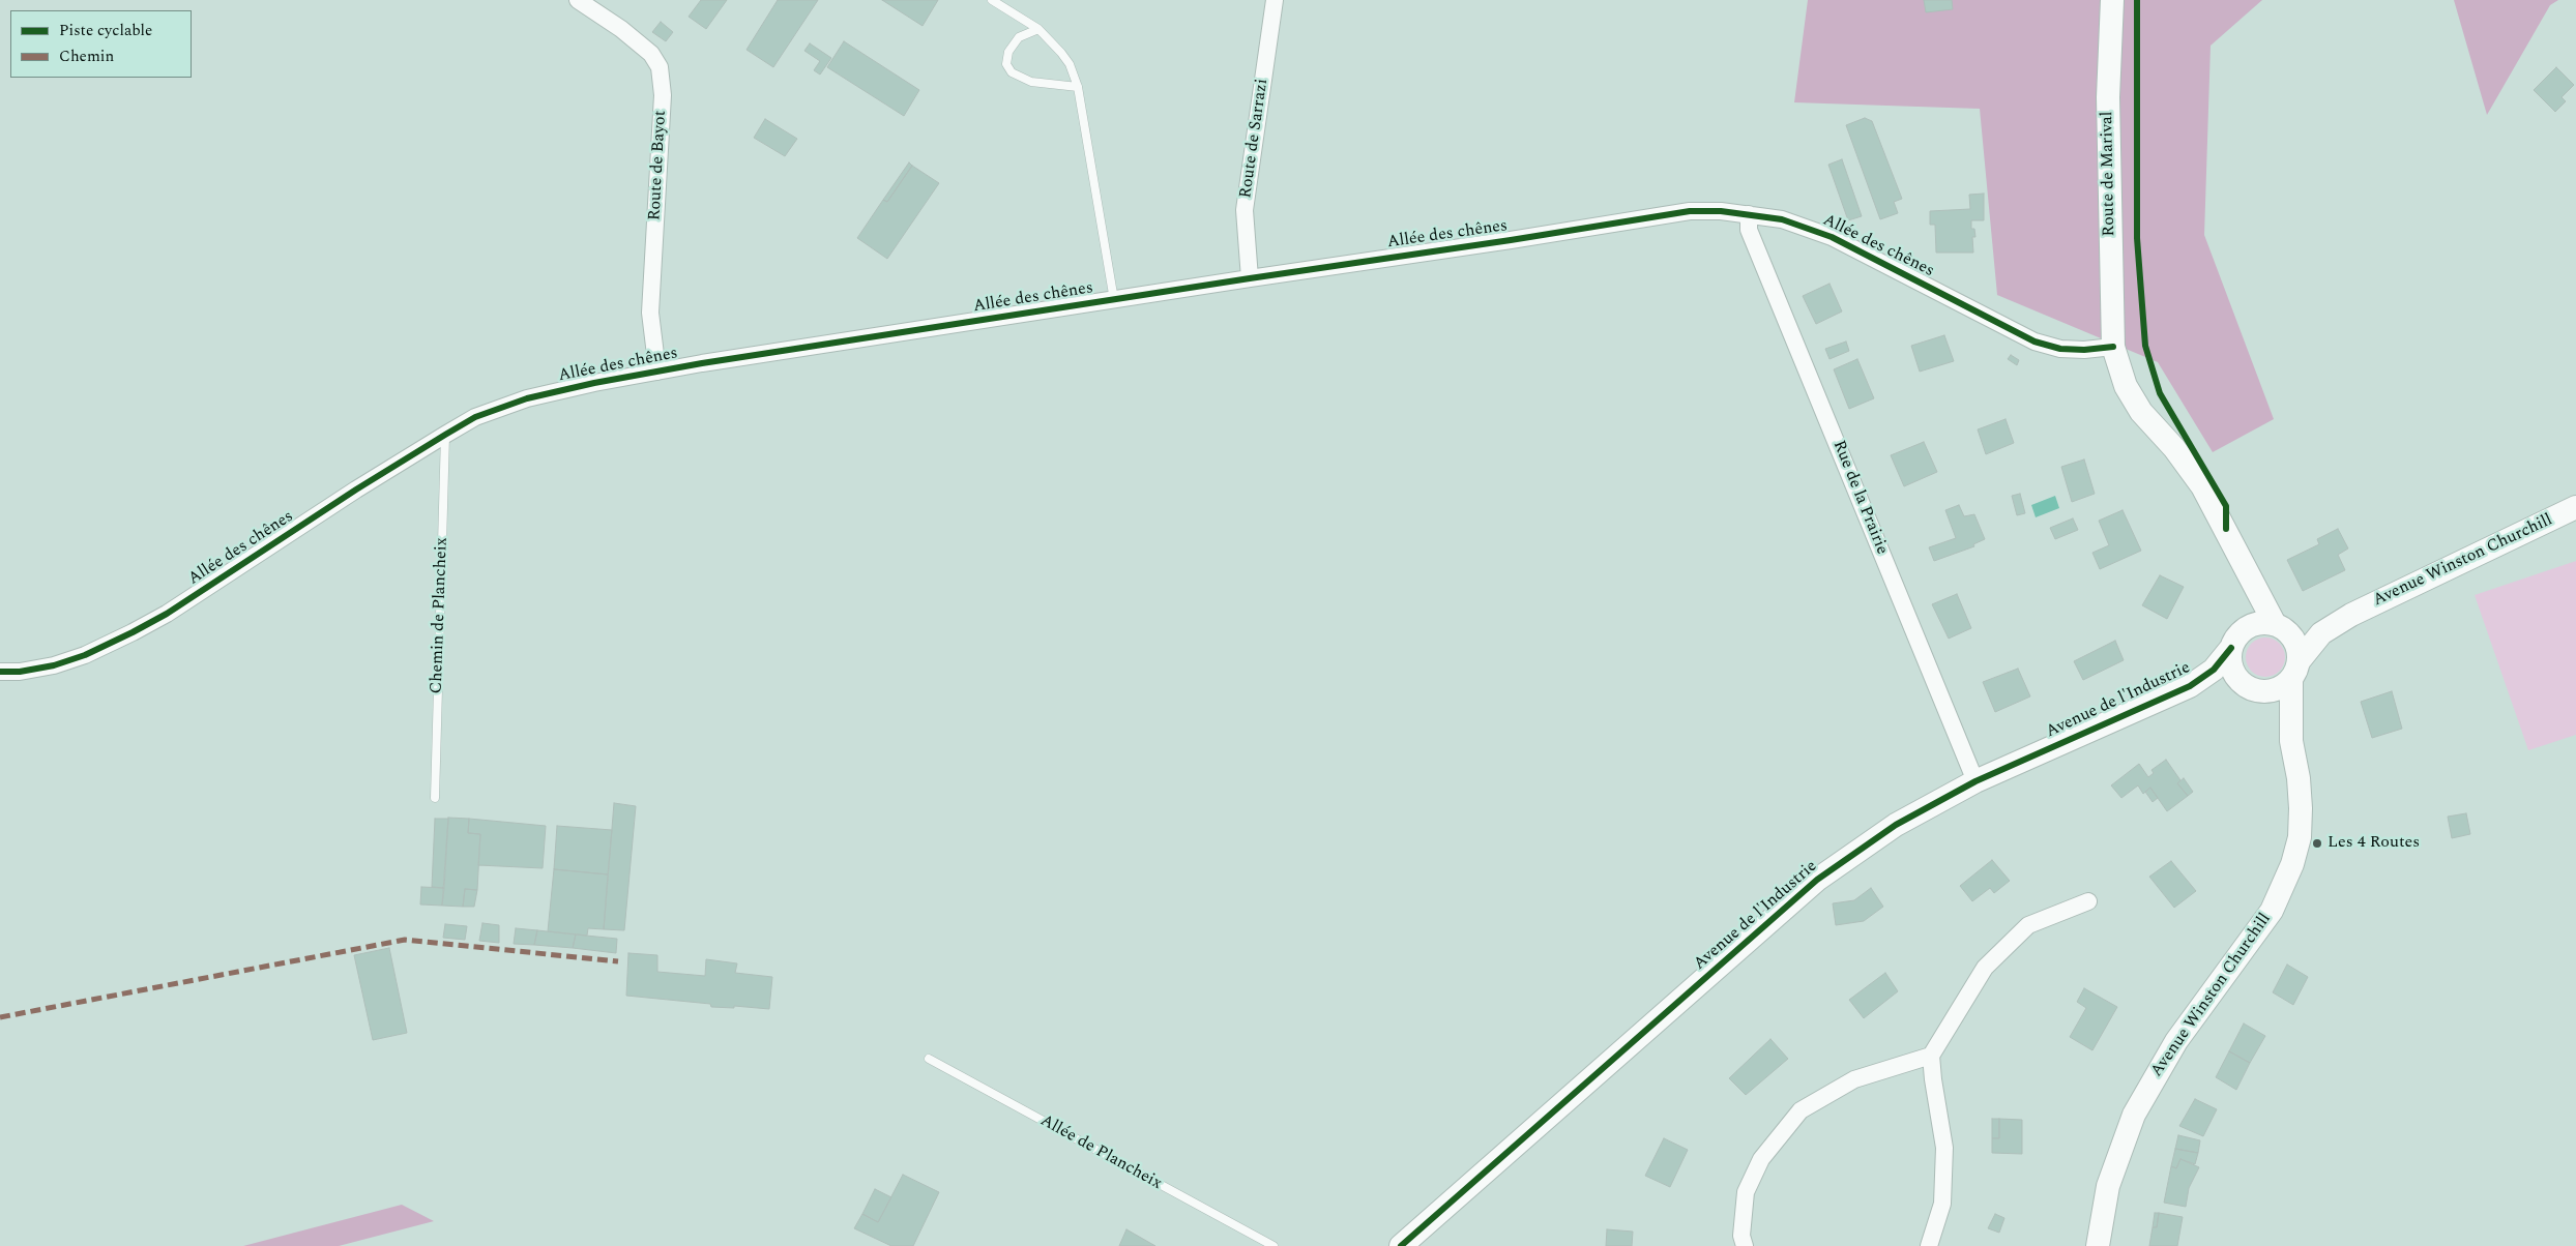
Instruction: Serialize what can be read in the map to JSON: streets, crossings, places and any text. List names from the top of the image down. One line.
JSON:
{"streets":{"main road":["Route de Marival","Avenue Winston Churchill","Avenue de l'Industrie"],"street":["Route de Sarrazi","Route de Bayot","Allée des chênes","Rue de la Prairie"],"lane":["Chemin de Plancheix","Allée de Plancheix"]},"crossings":[["Route de Sarrazi","Allée des chênes"],["Route de Bayot","Allée des chênes"],["Route de Marival","Allée des chênes"],["Allée des chênes","Rue de la Prairie"],["Allée des chênes","Chemin de Plancheix"],["Rue de la Prairie","Avenue de l'Industrie"],["Avenue Winston Churchill","Avenue de l'Industrie"]],"places":["Les 4 Routes"],"legend":["Piste cyclable","Chemin"]}
